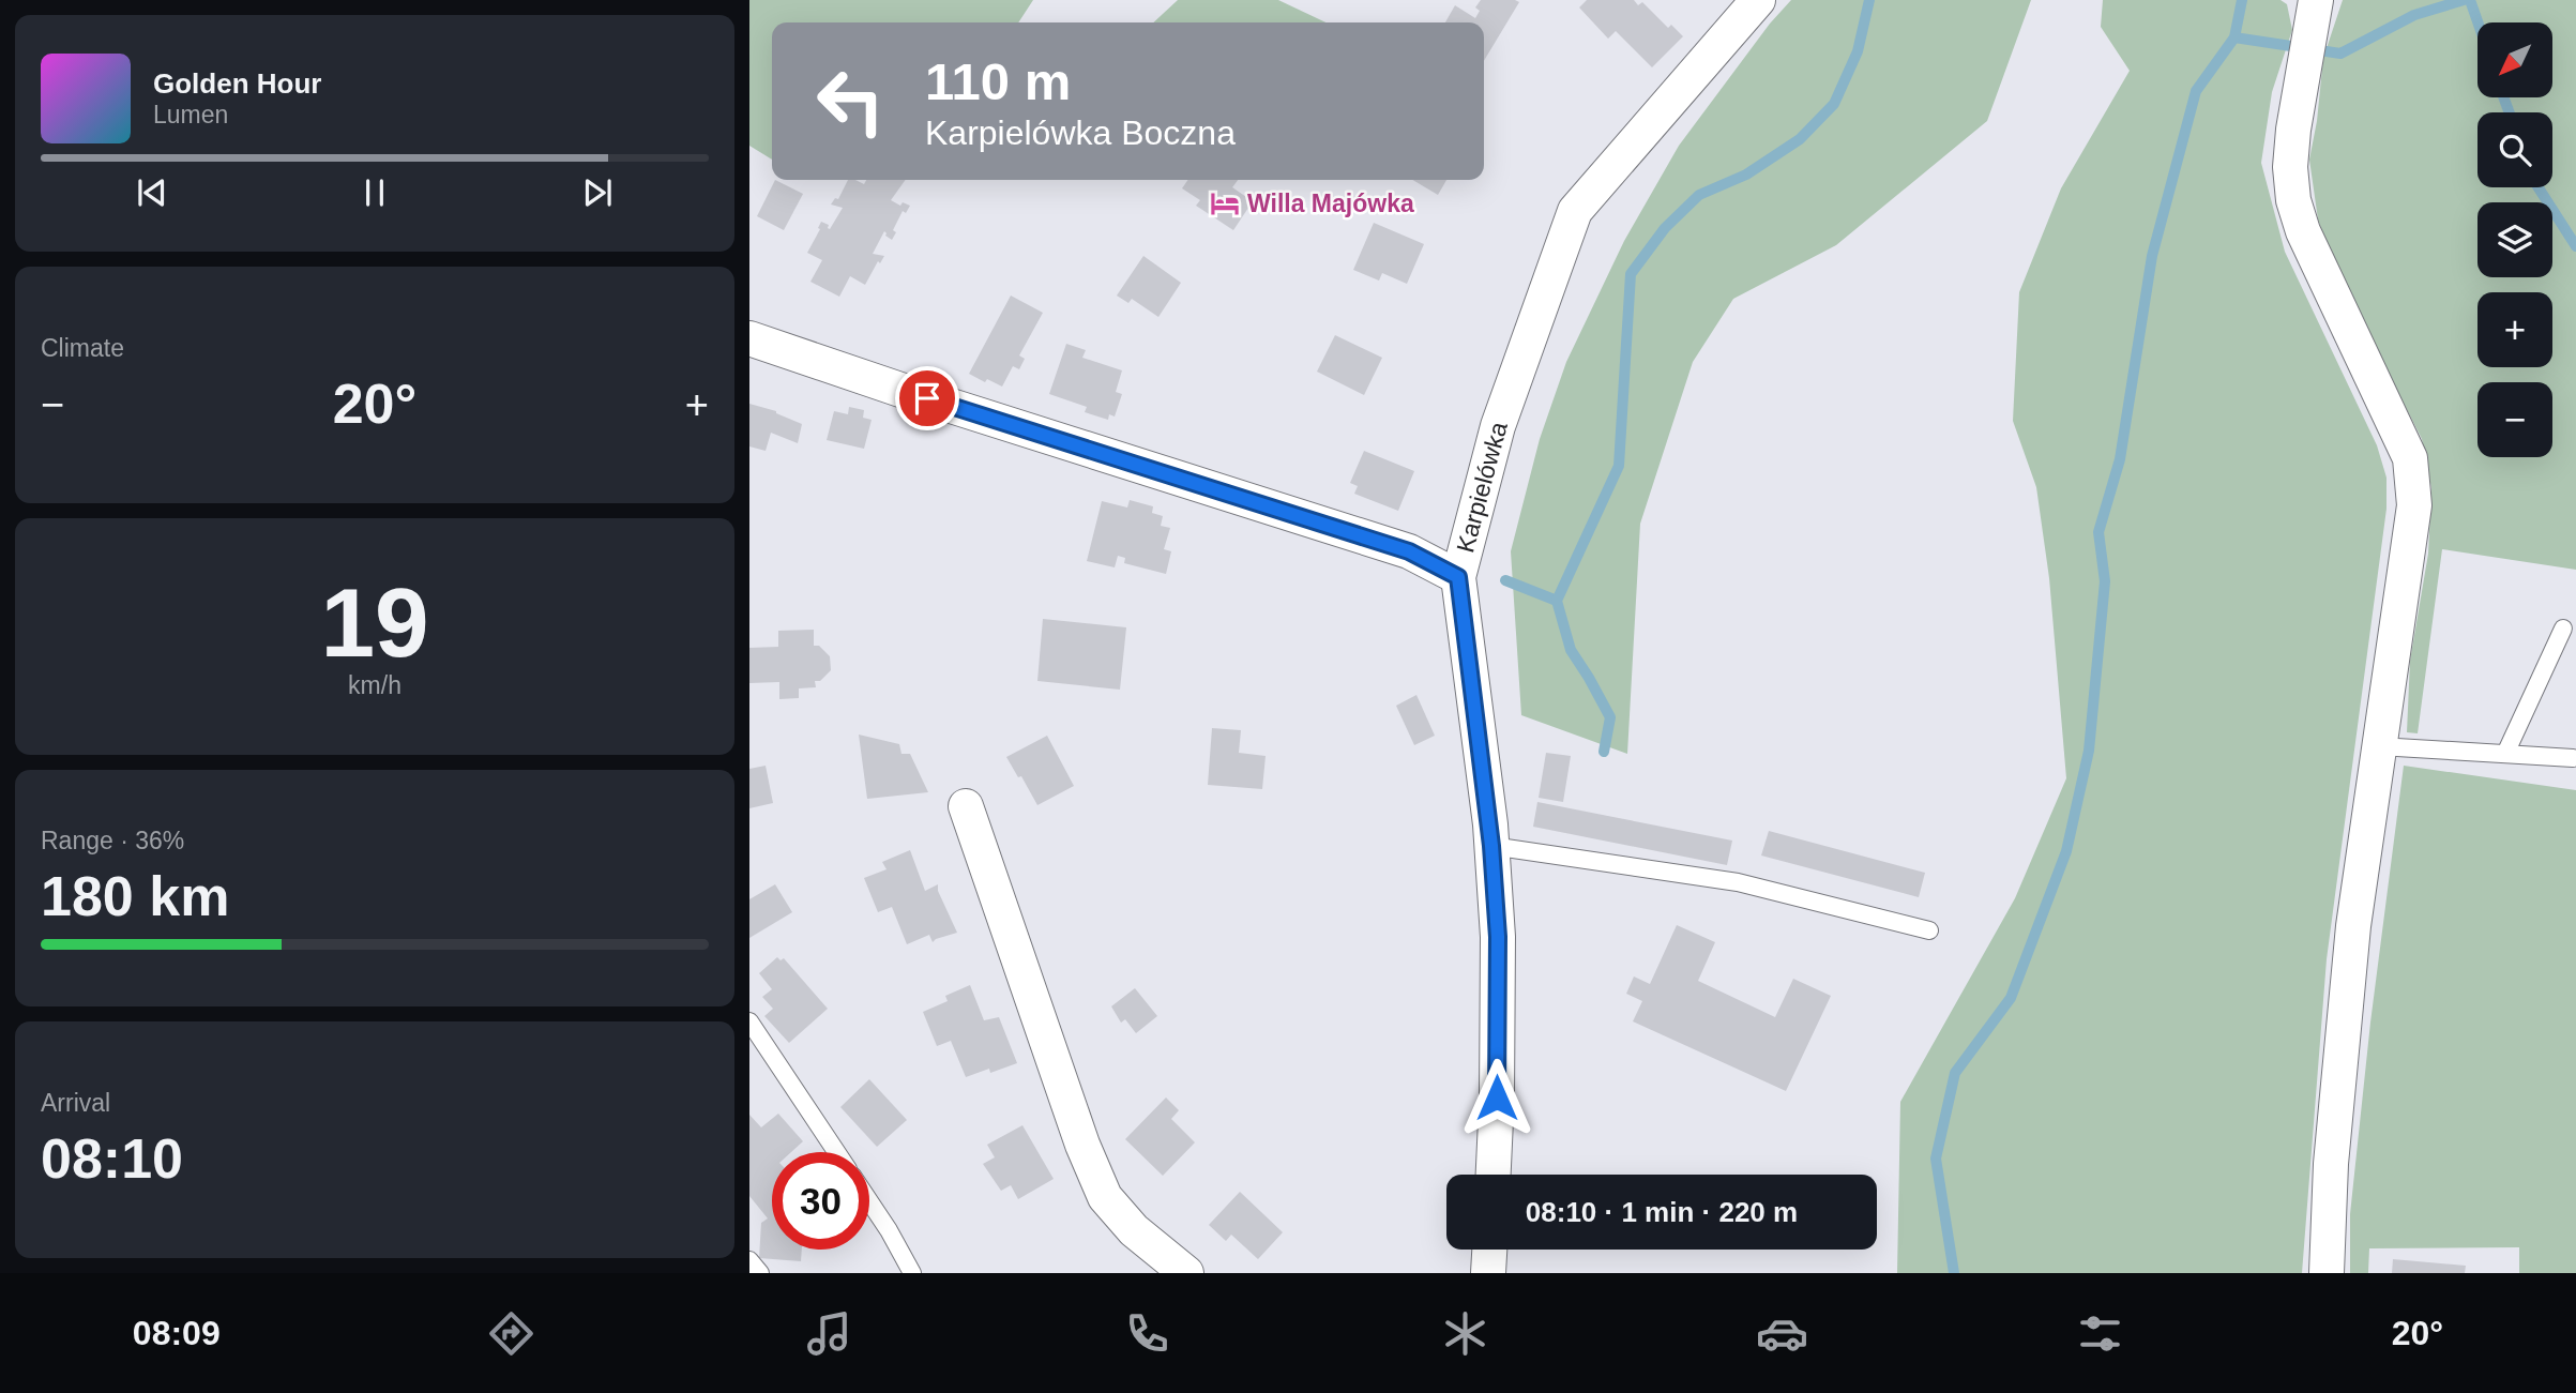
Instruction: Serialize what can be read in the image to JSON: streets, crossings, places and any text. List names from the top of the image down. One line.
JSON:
{"streets":{"street":["Karpielówka"]},"places":{"hotel":["Willa Majówka"]},"north":"bottom left","page":{"map_buttons":["+","−"],"turn":["110 m","Karpielówka Boczna"],"song":["Golden Hour","Lumen"],"tile":["Climate",["19","km/h"],["Range · 36%","180 km"],["Arrival","08:10"]],"heat":["−","20°","+"],"limit":"30","trip":"08:10 · 1 min · 220 m","tabs":["08:09","20°"]}}
